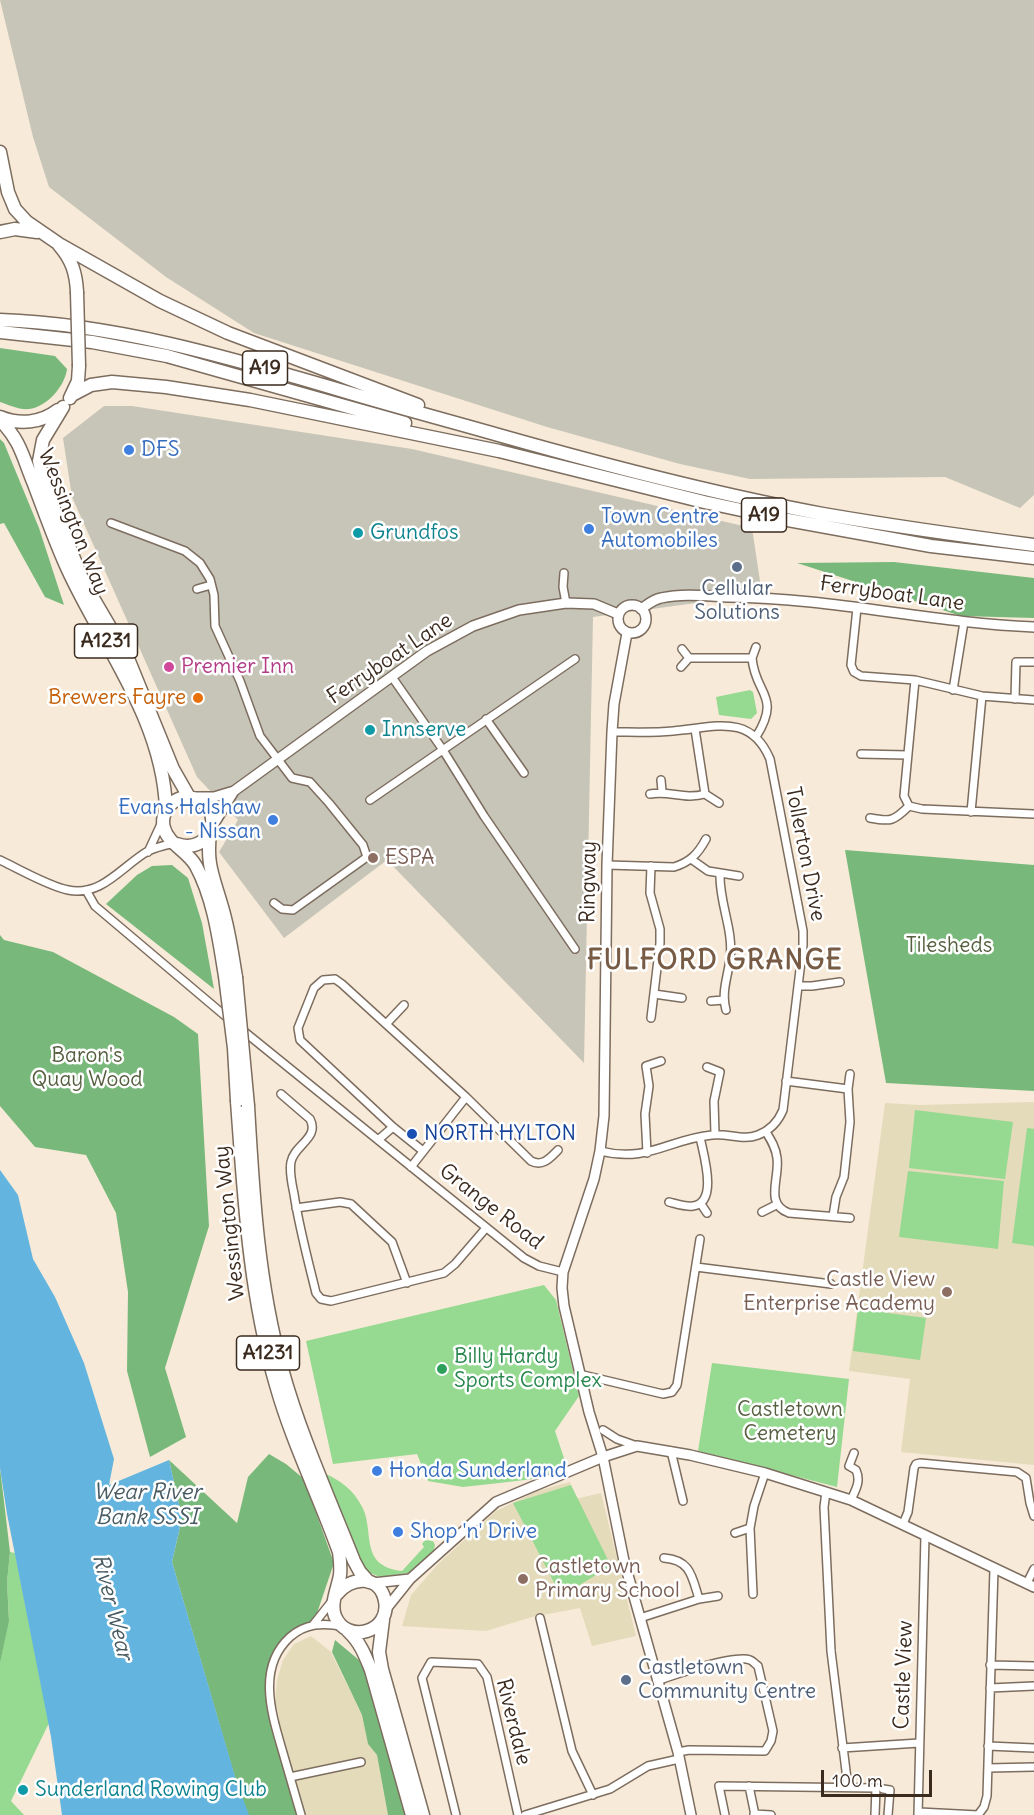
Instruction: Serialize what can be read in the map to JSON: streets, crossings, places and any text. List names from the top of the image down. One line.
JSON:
{"streets":{"highway":["A19","Wessington Way","A1231"],"street":["Ferryboat Lane","Tollerton Drive","Ringway","Grange Road","Castle View","Riverdale"]},"crossings":[["A19","A1231"],["Wessington Way","Ferryboat Lane"],["Wessington Way","A1231"],["Ferryboat Lane","Ringway"],["Ringway","Grange Road"]],"districts":["FULFORD GRANGE"],"water":["Wear River Bank SSSI","River Wear"],"parks":["Tilesheds","Baron's Quay Wood","Castletown Cemetery"],"places":["DFS","Town Centre Automobiles","Grundfos","Cellular Solutions","Premier Inn","Brewers Fayre","Innserve","Evans Halshaw - Nissan","ESPA","NORTH HYLTON","Castle View Enterprise Academy","Billy Hardy Sports Complex","Honda Sunderland","Shop 'n' Drive","Castletown Primary School","Castletown Community Centre","Sunderland Rowing Club"],"scale_bar":"100 m"}
